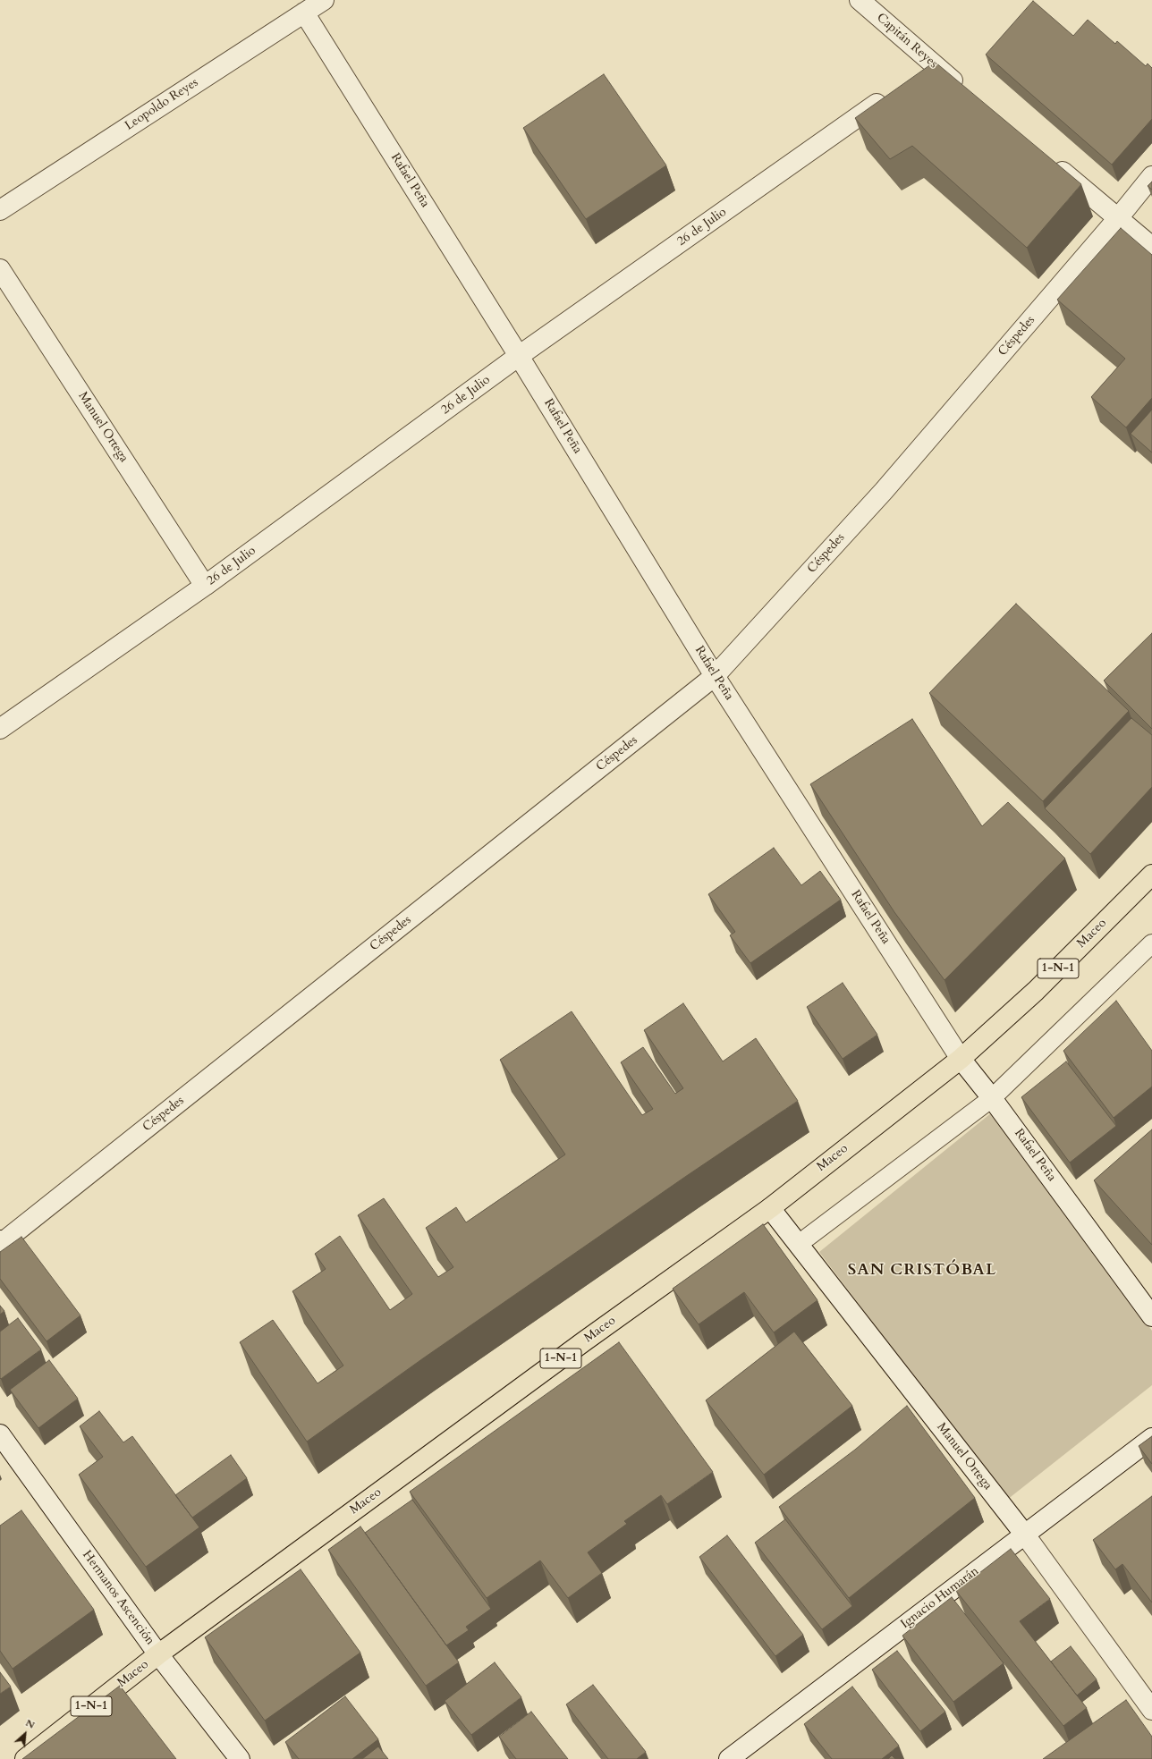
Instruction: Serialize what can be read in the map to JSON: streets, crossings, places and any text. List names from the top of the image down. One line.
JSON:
{"streets":{"main road":["Maceo","1-N-1"],"street":["Capitán Reyes","Leopoldo Reyes","Rafael Peña","26 de Julio","Céspedes","Manuel Ortega","Hermanos Ascención","Ignacio Humarán"]},"crossings":[["Leopoldo Reyes","Rafael Peña"],["Rafael Peña","26 de Julio"],["Rafael Peña","Céspedes"],["Rafael Peña","Maceo"],["26 de Julio","Manuel Ortega"],["Manuel Ortega","Maceo"],["Manuel Ortega","Ignacio Humarán"],["Maceo","Hermanos Ascención"]],"districts":["SAN CRISTÓBAL"],"north":"top right"}
